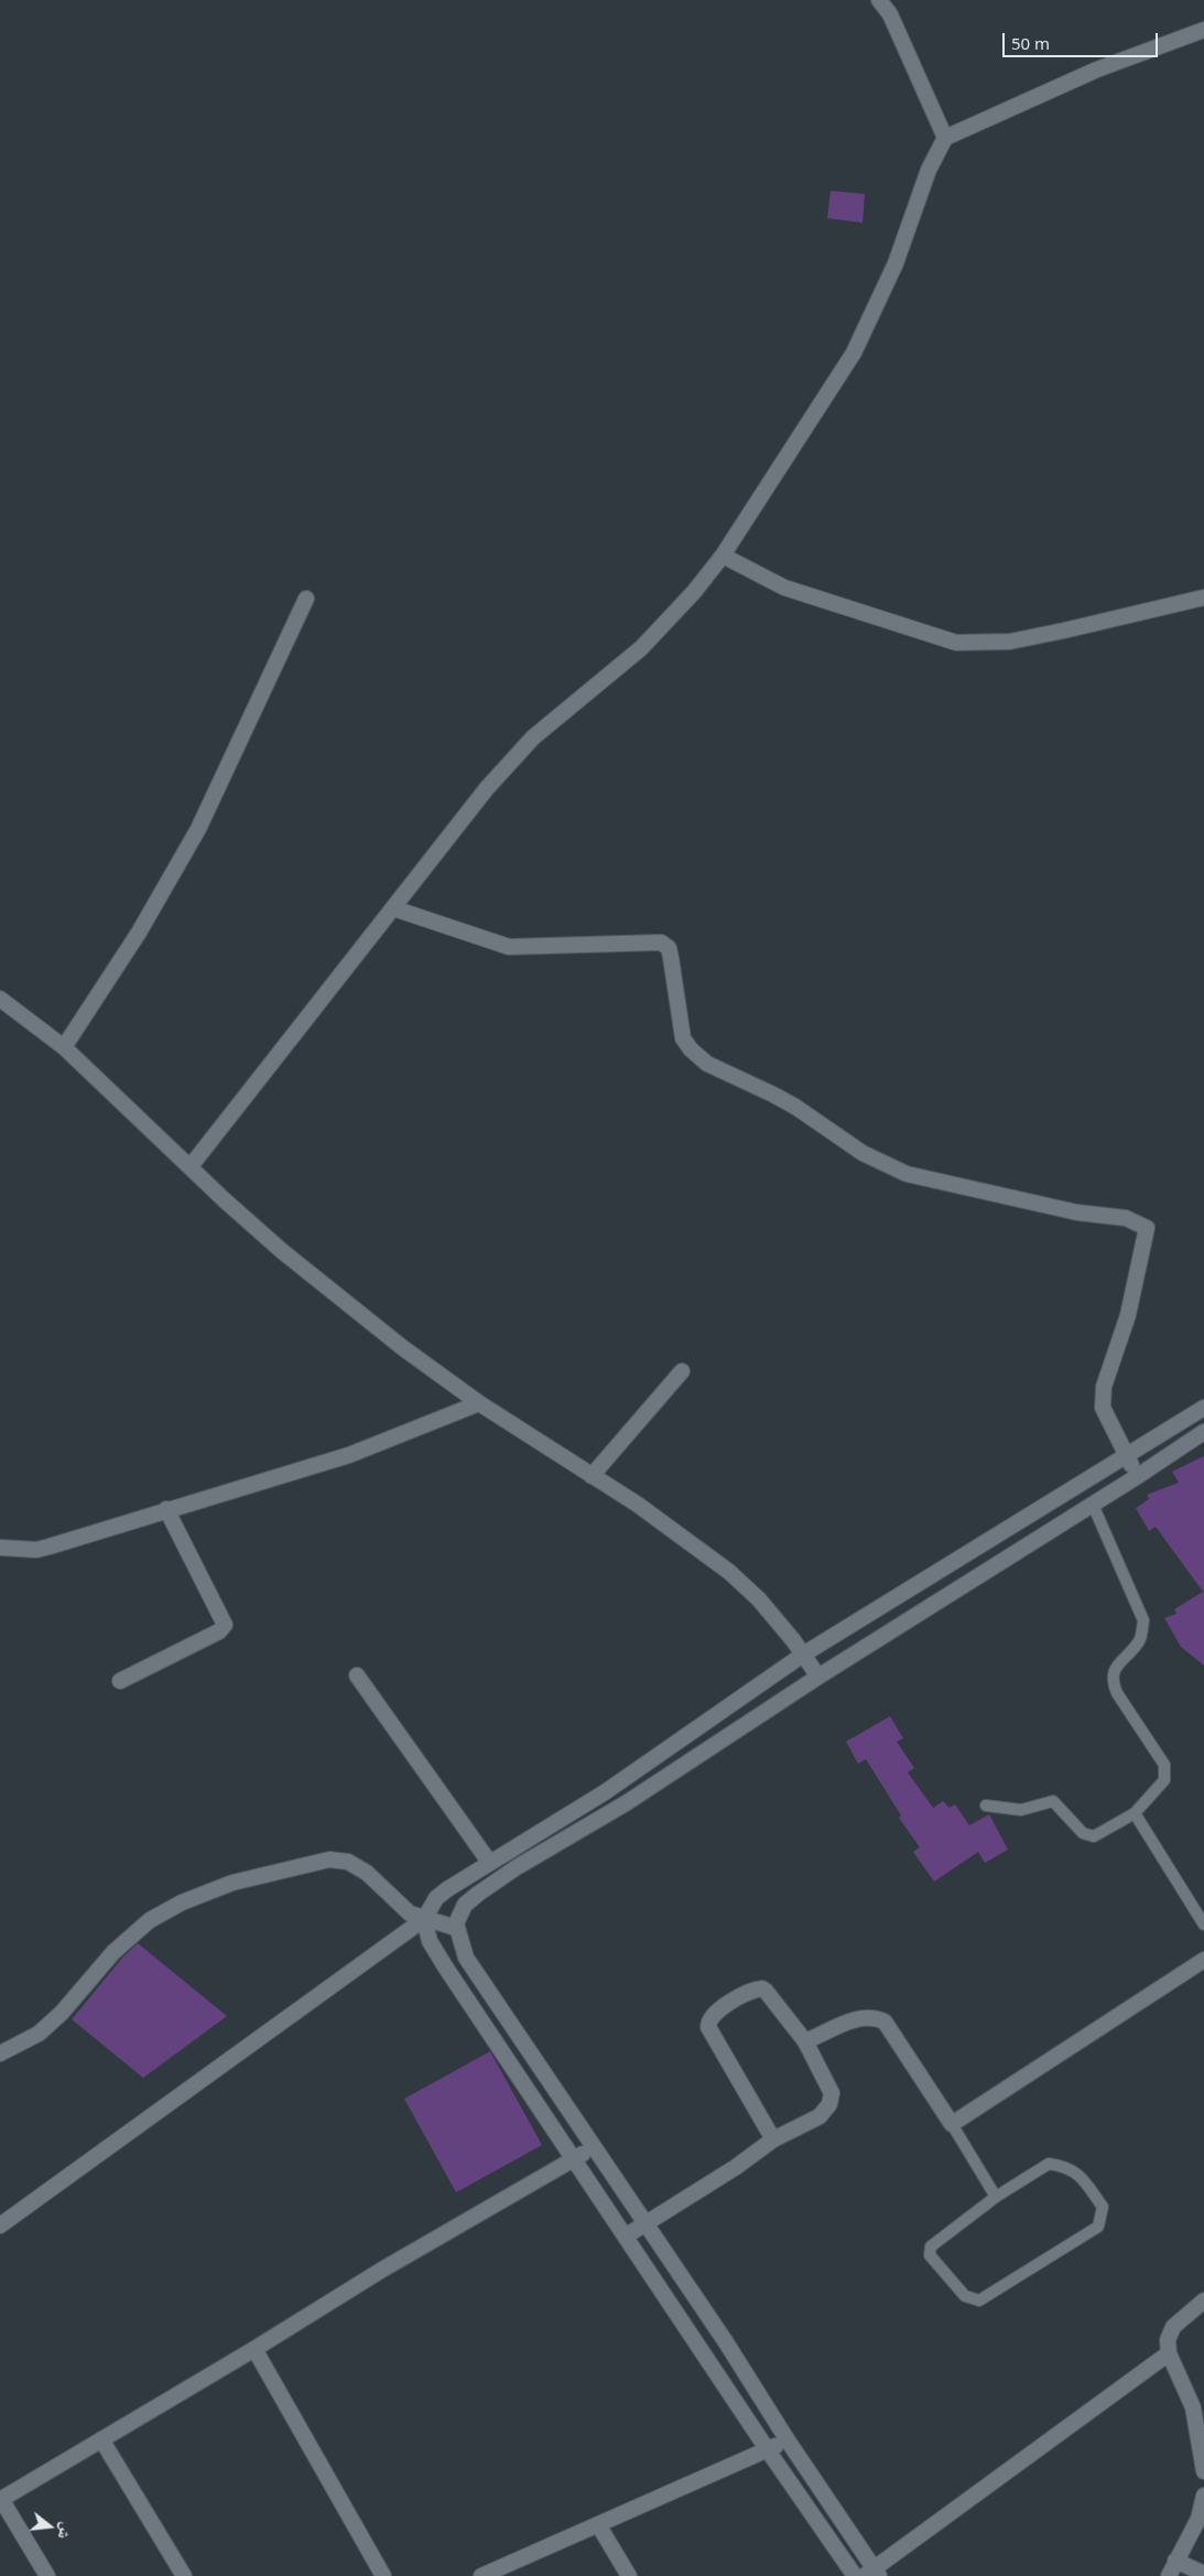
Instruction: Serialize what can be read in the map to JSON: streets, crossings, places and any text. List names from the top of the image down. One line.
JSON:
{"scale_bar":"50 m","north":"right"}
